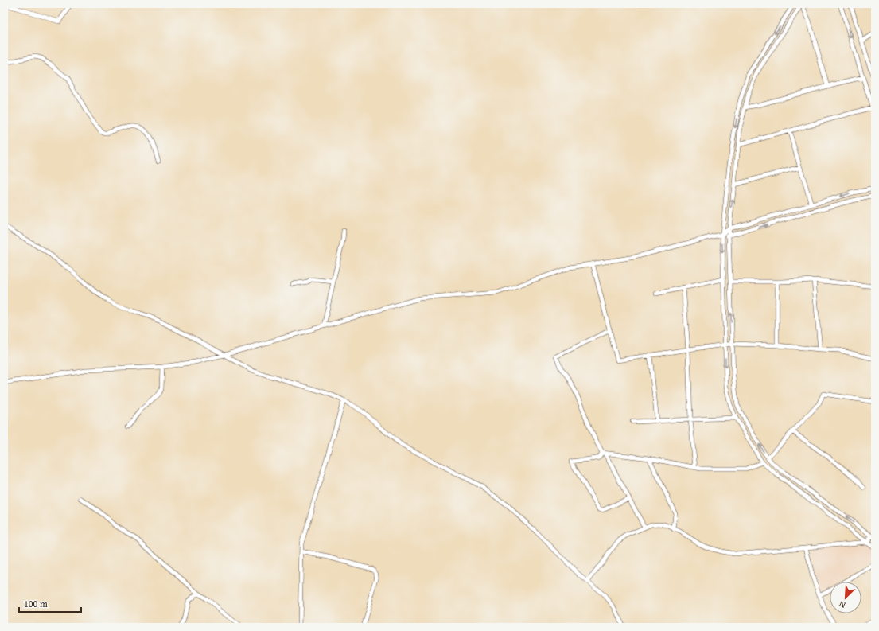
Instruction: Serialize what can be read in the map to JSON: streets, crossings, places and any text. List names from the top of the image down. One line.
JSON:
{"scale_bar":"100 m","north":"bottom left"}
